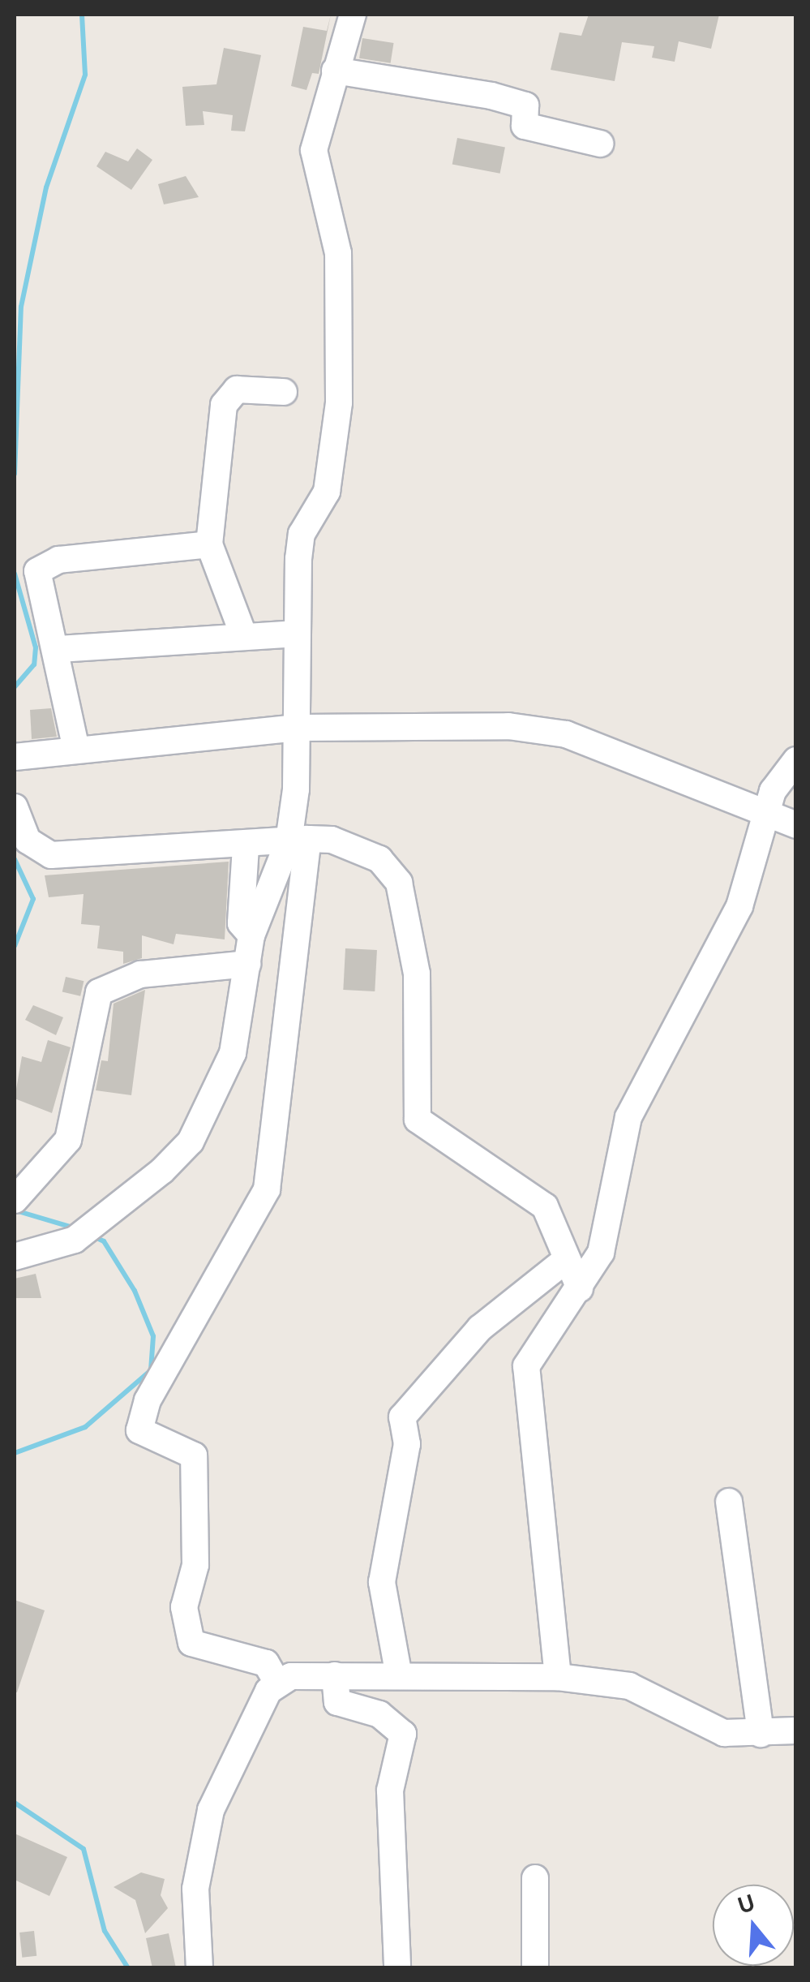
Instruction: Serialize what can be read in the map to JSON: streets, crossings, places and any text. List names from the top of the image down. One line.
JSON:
{"north":"top"}
